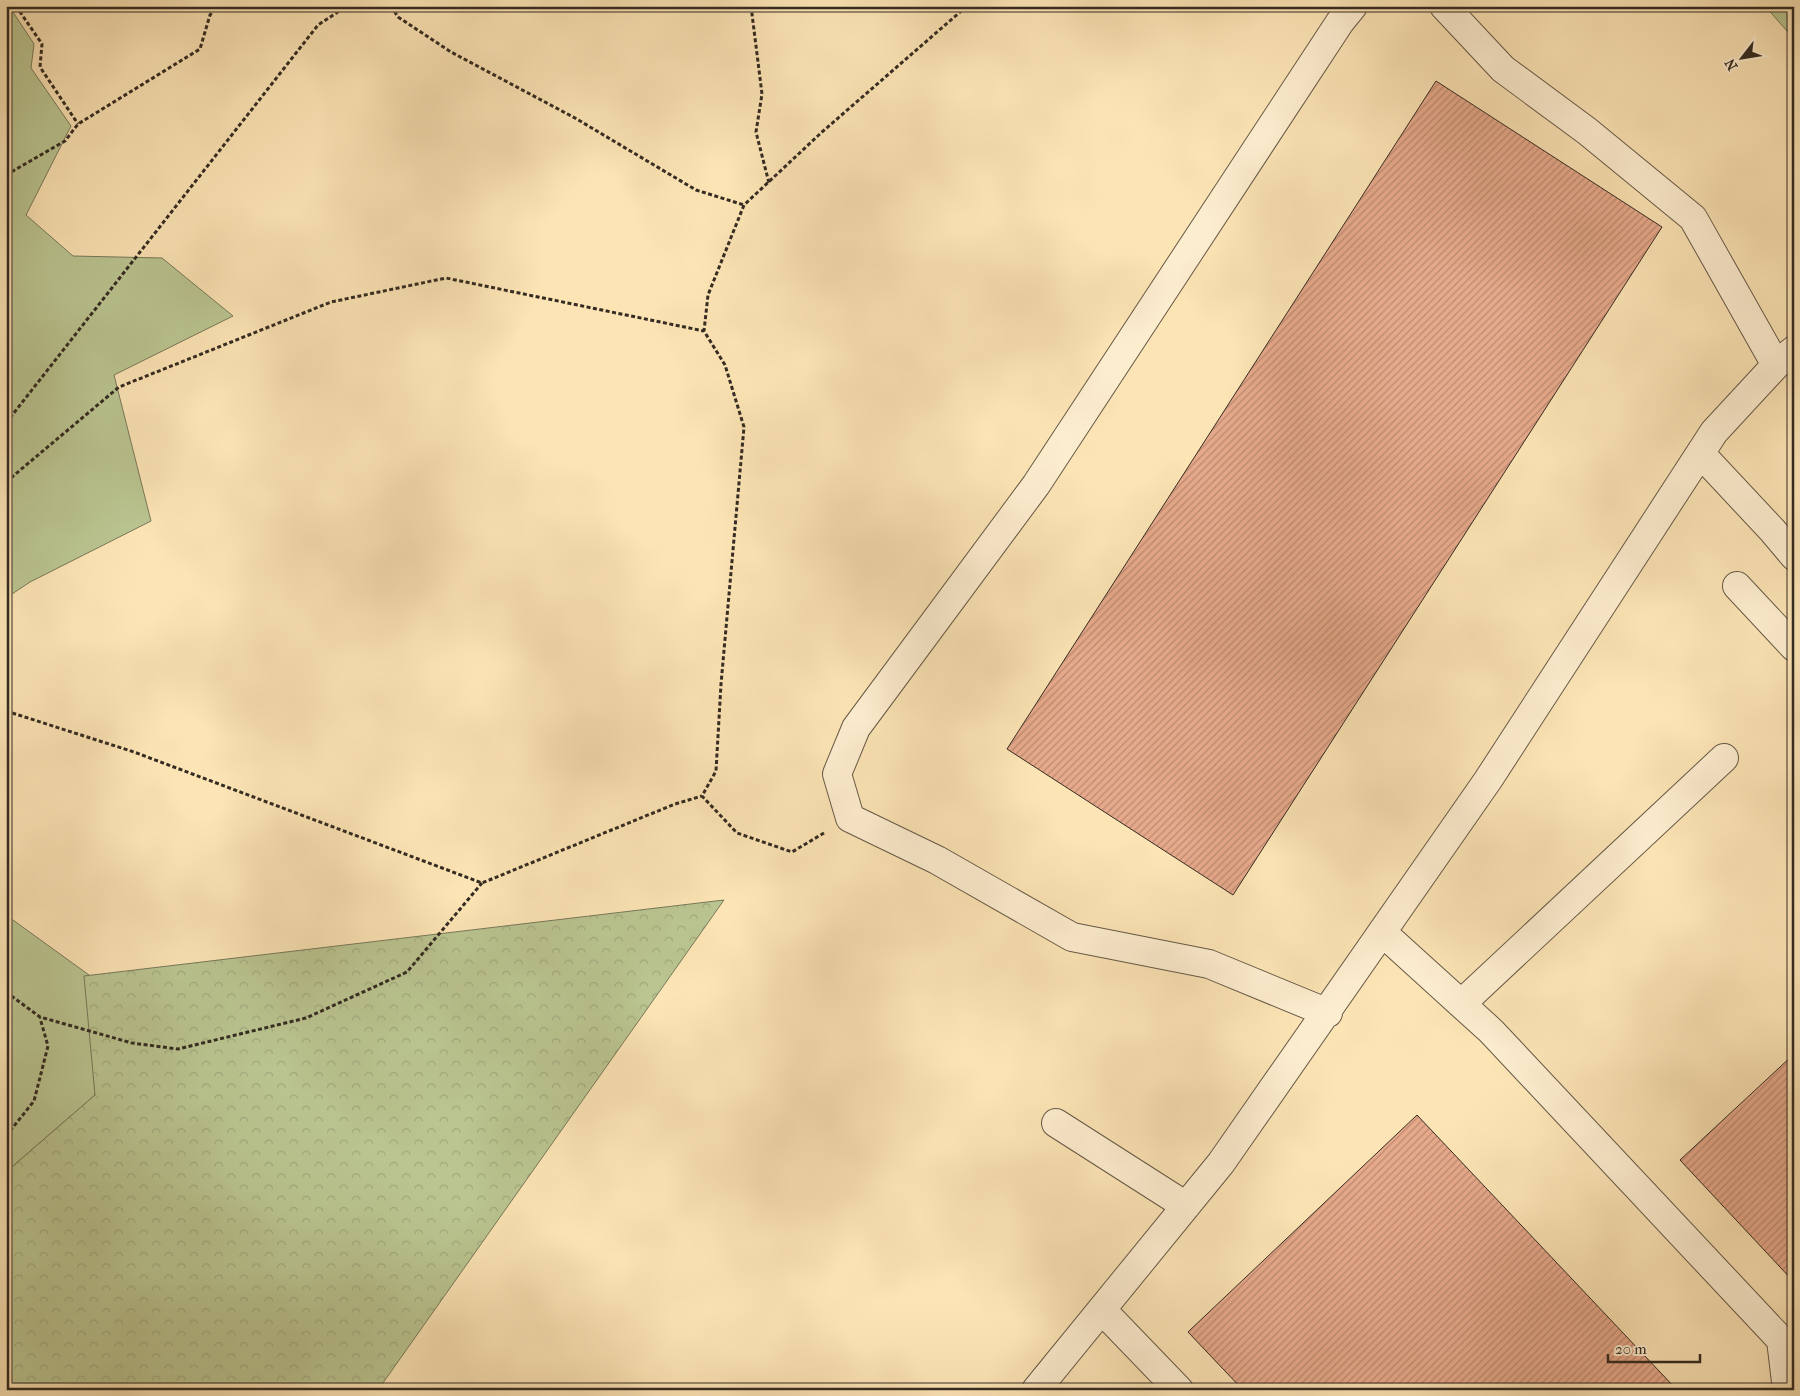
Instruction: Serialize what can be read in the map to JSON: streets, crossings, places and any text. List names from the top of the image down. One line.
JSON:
{"scale_bar":"20 m","north":"bottom left"}
